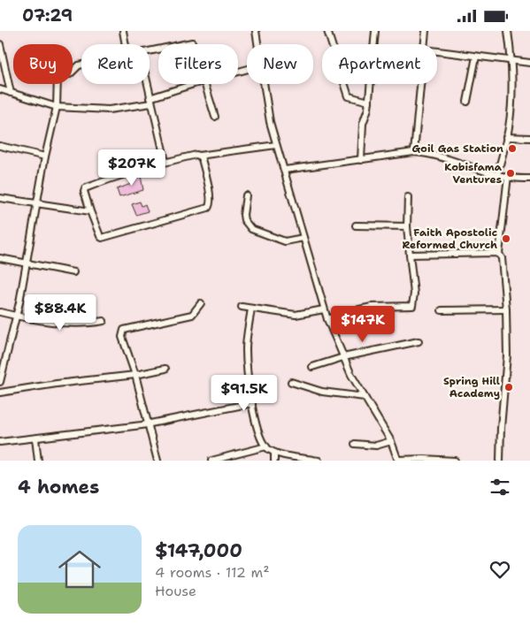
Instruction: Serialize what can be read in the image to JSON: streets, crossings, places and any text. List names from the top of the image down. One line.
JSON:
{"places":["Goil Gas Station","Kobisfama Ventures","Faith Apostolic Reformed Church","Spring Hill Academy"],"page":{"status":"07:29","chip":["Buy","Rent","Filters","New","Apartment"],"price":["$207K","$88.4K","$147K","$91.5K"],"heading":"4 homes","list":[{"name":"$147,000","note":"4 rooms · 112 m² · House"}]}}
